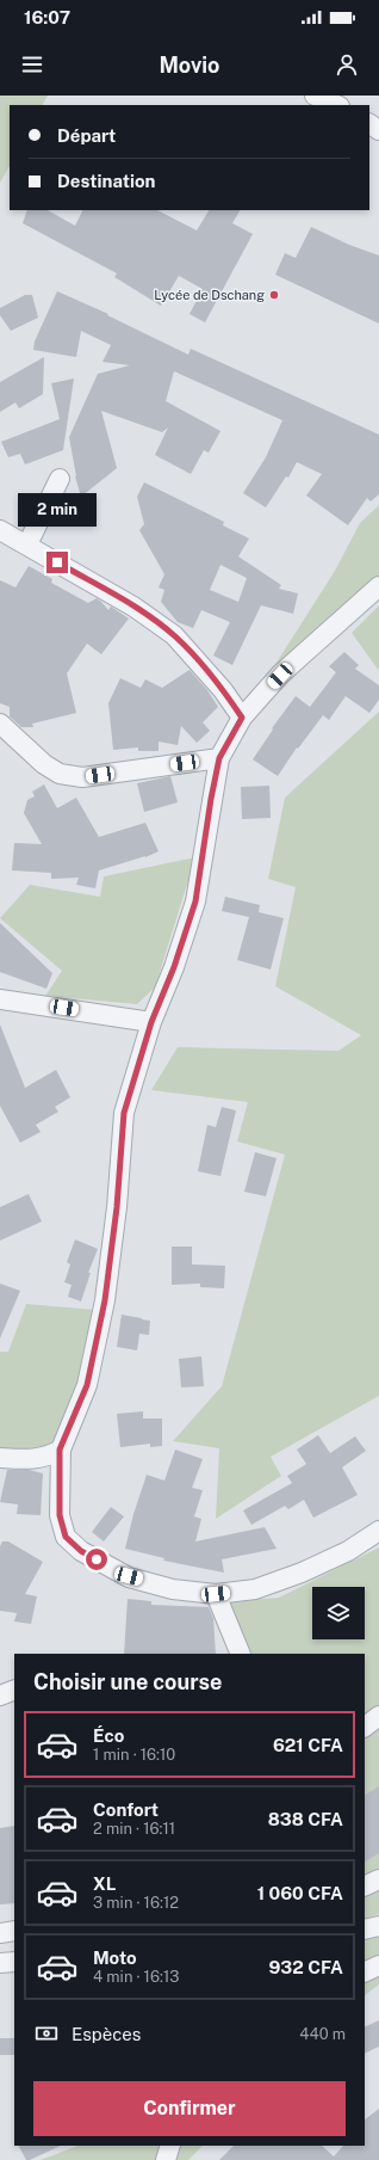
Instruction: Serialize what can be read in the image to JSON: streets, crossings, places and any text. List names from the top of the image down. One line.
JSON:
{"places":["Lycée de Dschang"],"page":{"status":"16:07","header":"Movio","banner":["Départ","Destination"],"bubble":"2 min","heading":"Choisir une course","list":[{"name":"Éco","note":"1 min · 16:10","value":"621 CFA"},{"name":"Confort","note":"2 min · 16:11","value":"838 CFA"},{"name":"XL","note":"3 min · 16:12","value":"1 060 CFA"},{"name":"Moto","note":"4 min · 16:13","value":"932 CFA"}],"pay":["Espèces","440 m"],"buttons":"Confirmer"}}
